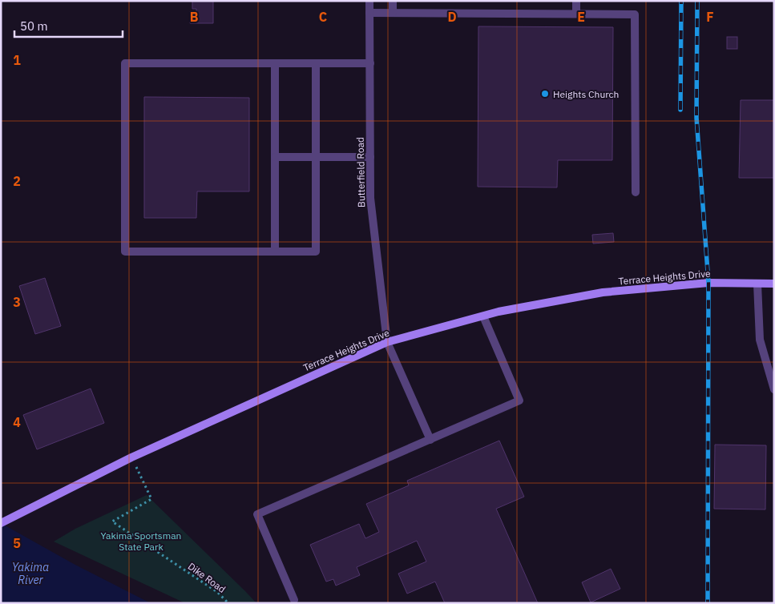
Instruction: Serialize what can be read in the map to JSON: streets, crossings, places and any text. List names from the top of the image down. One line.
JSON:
{"streets":{"main road":["Terrace Heights Drive"],"street":["Butterfield Road"],"path":["Dike Road"]},"crossings":[["Butterfield Road","Terrace Heights Drive"],["Terrace Heights Drive","Dike Road"]],"water":["Yakima River"],"parks":["Yakima Sportsman State Park"],"places":["Heights Church"],"scale_bar":"50 m","grid":{"columns":["B","C","D","E","F"],"rows":["1","2","3","4","5"]}}
